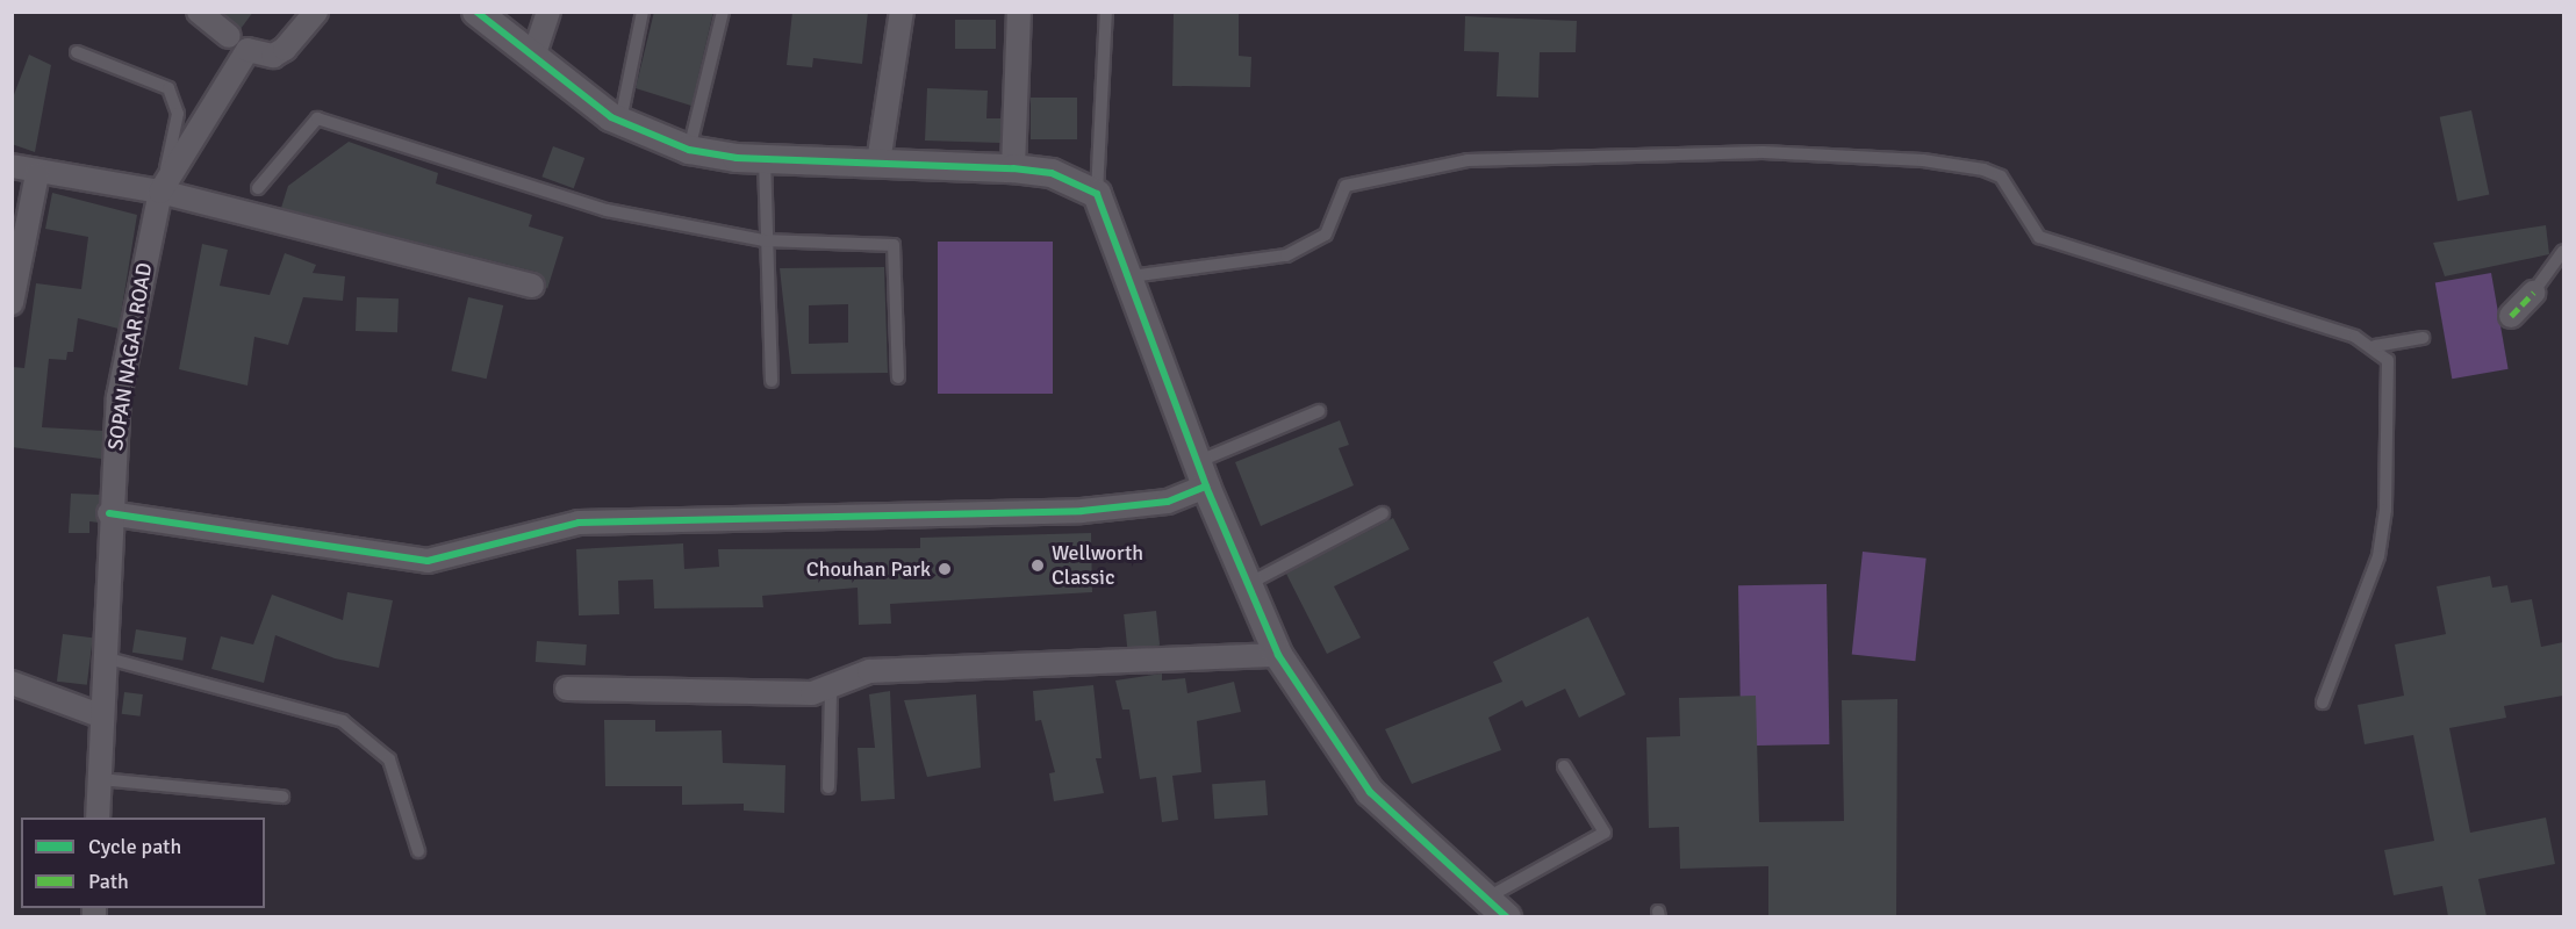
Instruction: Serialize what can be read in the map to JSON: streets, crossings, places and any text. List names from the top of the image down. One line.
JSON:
{"streets":{"street":["SOPAN NAGAR ROAD"]},"places":["Wellworth Classic","Chouhan Park"],"legend":["Cycle path","Path"]}
